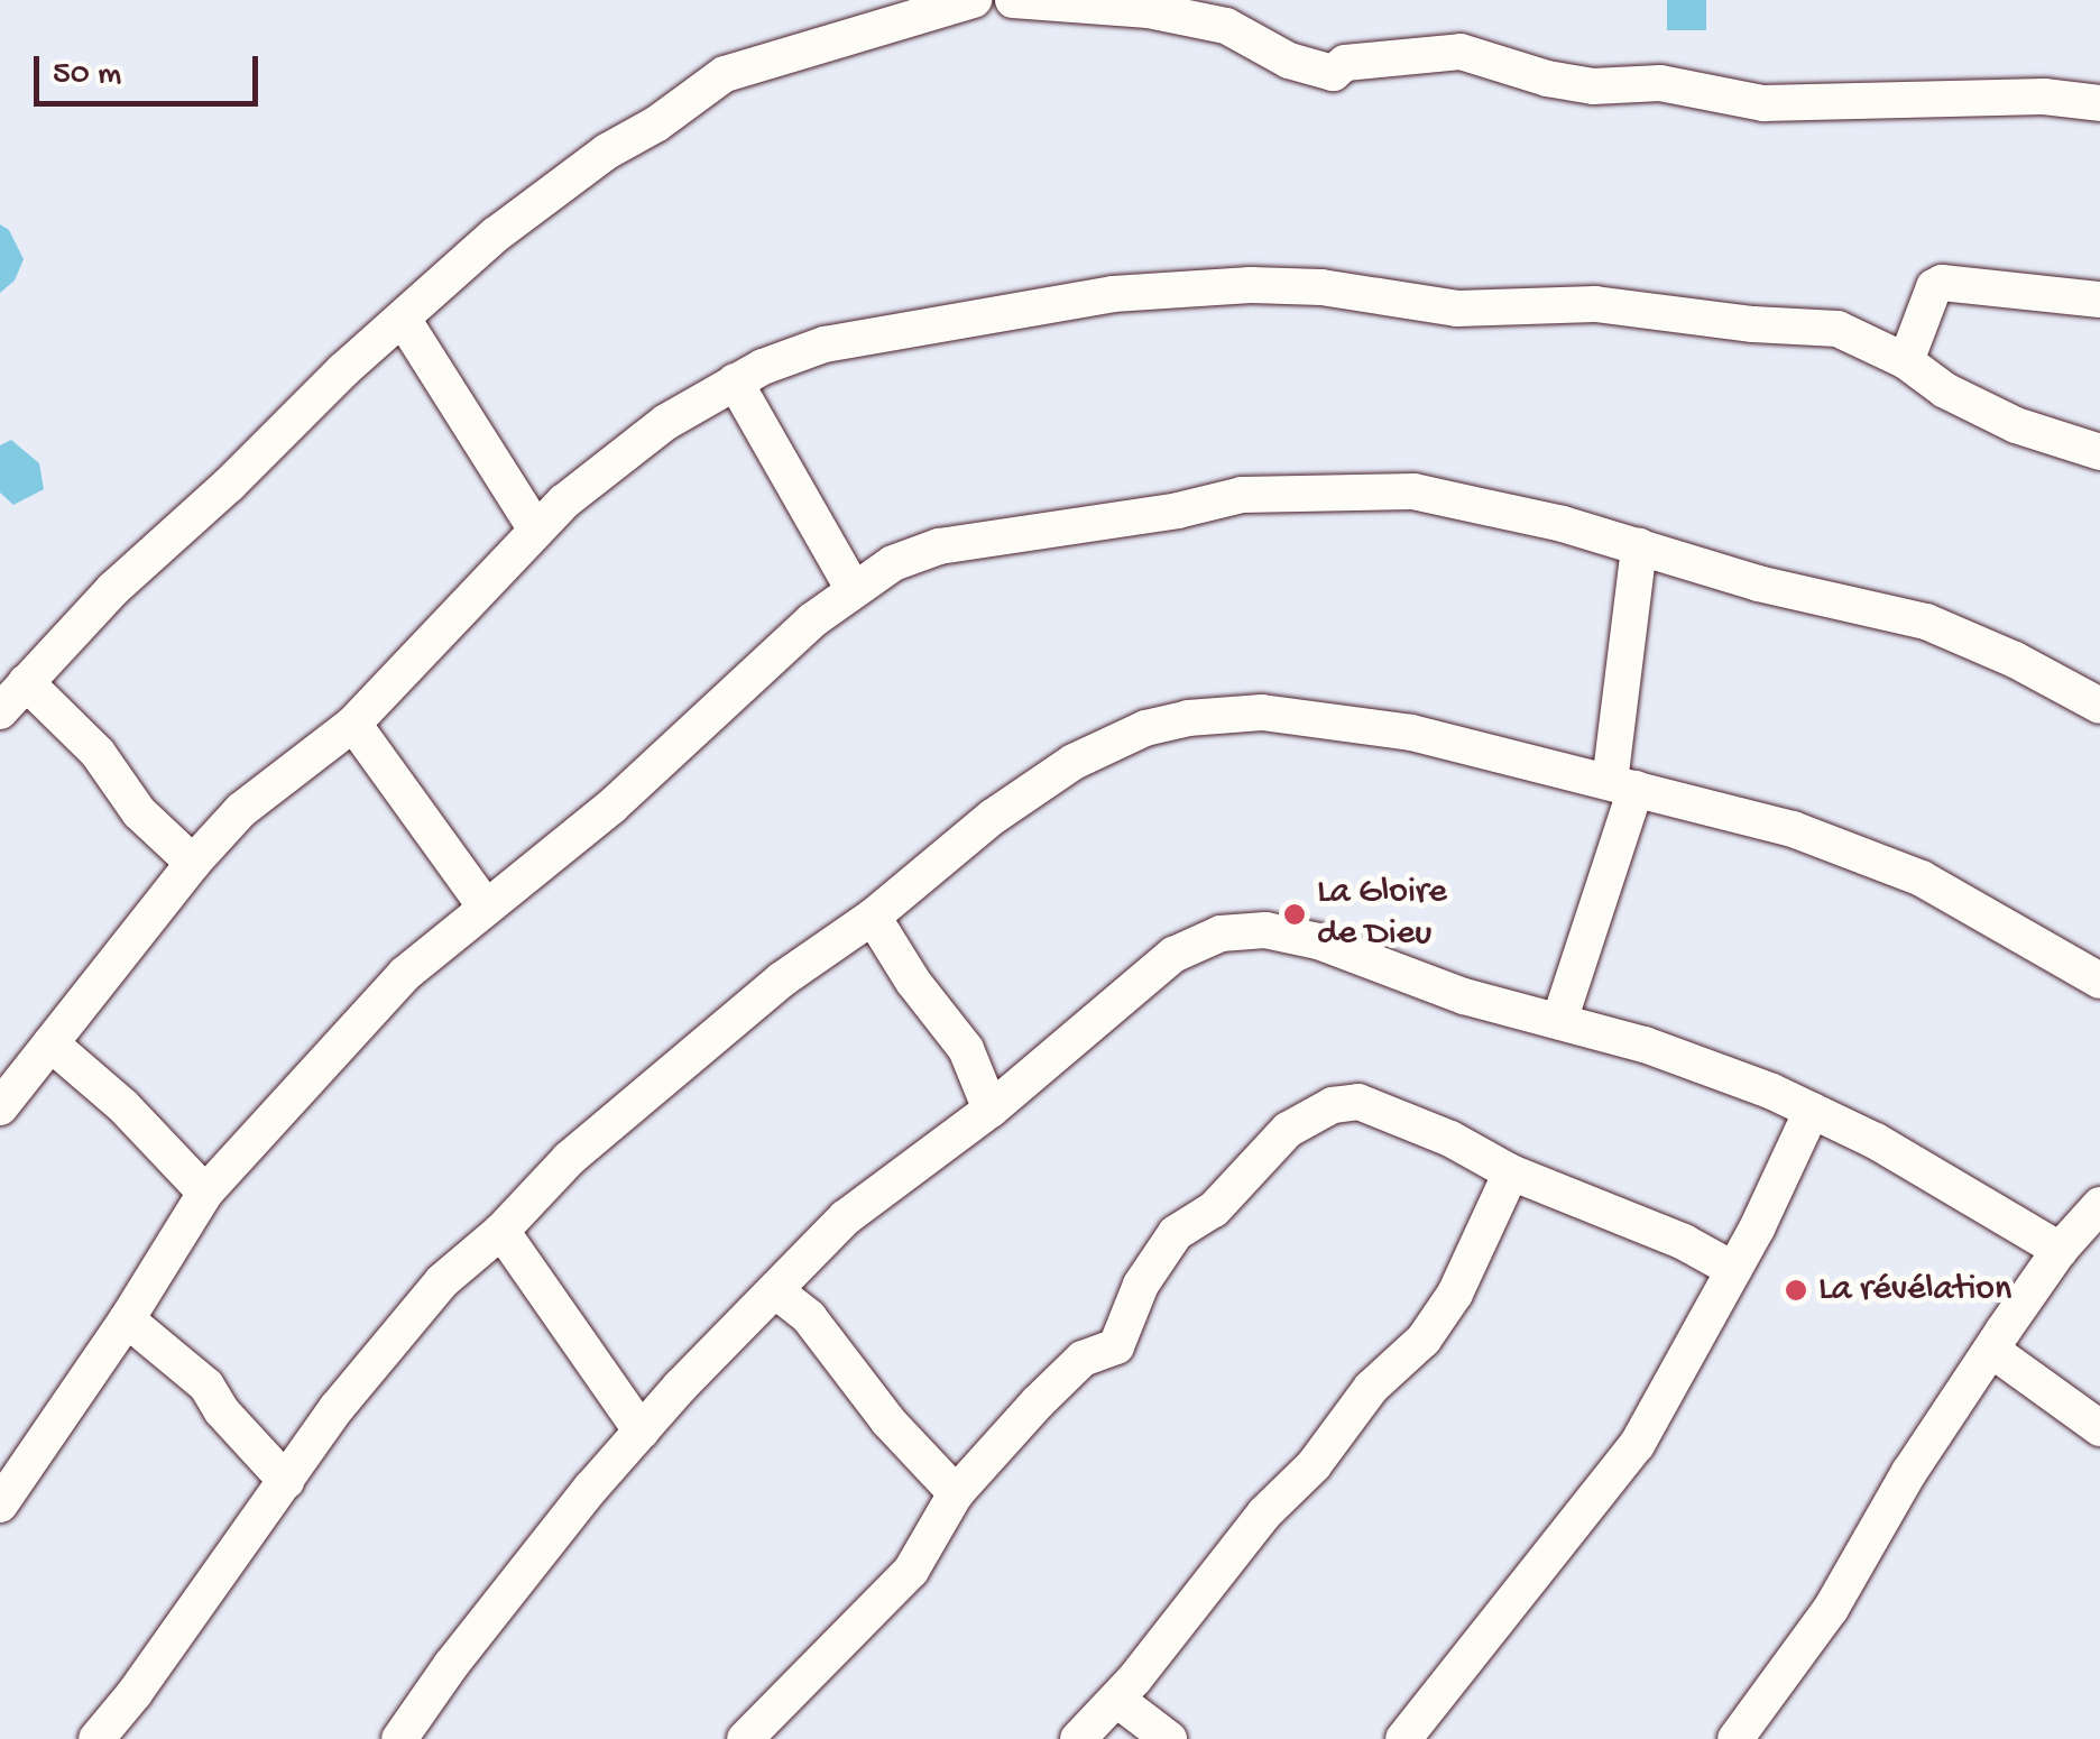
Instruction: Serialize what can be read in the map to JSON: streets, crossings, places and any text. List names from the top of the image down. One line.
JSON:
{"places":["La Gloire de Dieu","La révélation"],"scale_bar":"50 m"}
